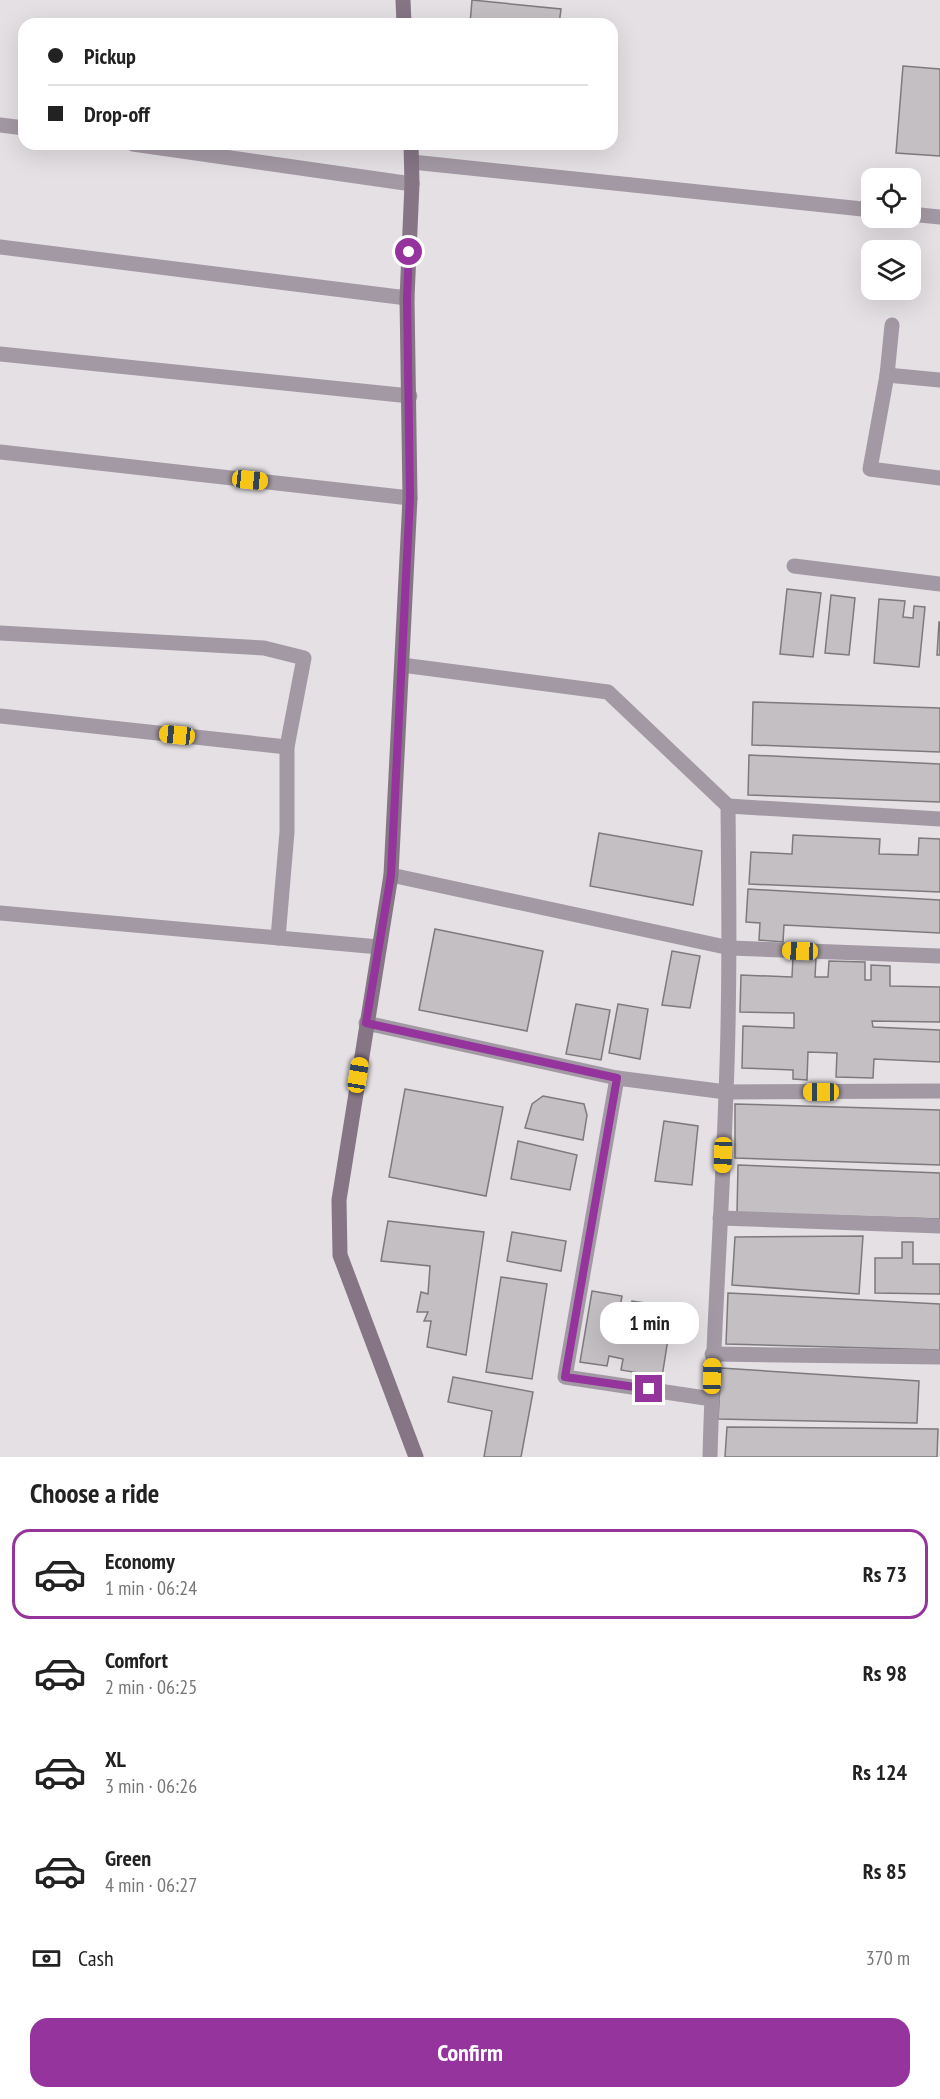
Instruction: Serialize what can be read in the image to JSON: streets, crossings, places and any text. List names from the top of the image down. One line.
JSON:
{"page":{"banner":["Pickup","Drop-off"],"bubble":"1 min","heading":"Choose a ride","list":[{"name":"Economy","note":"1 min · 06:24","value":"Rs 73"},{"name":"Comfort","note":"2 min · 06:25","value":"Rs 98"},{"name":"XL","note":"3 min · 06:26","value":"Rs 124"},{"name":"Green","note":"4 min · 06:27","value":"Rs 85"}],"pay":["Cash","370 m"],"buttons":"Confirm"}}
